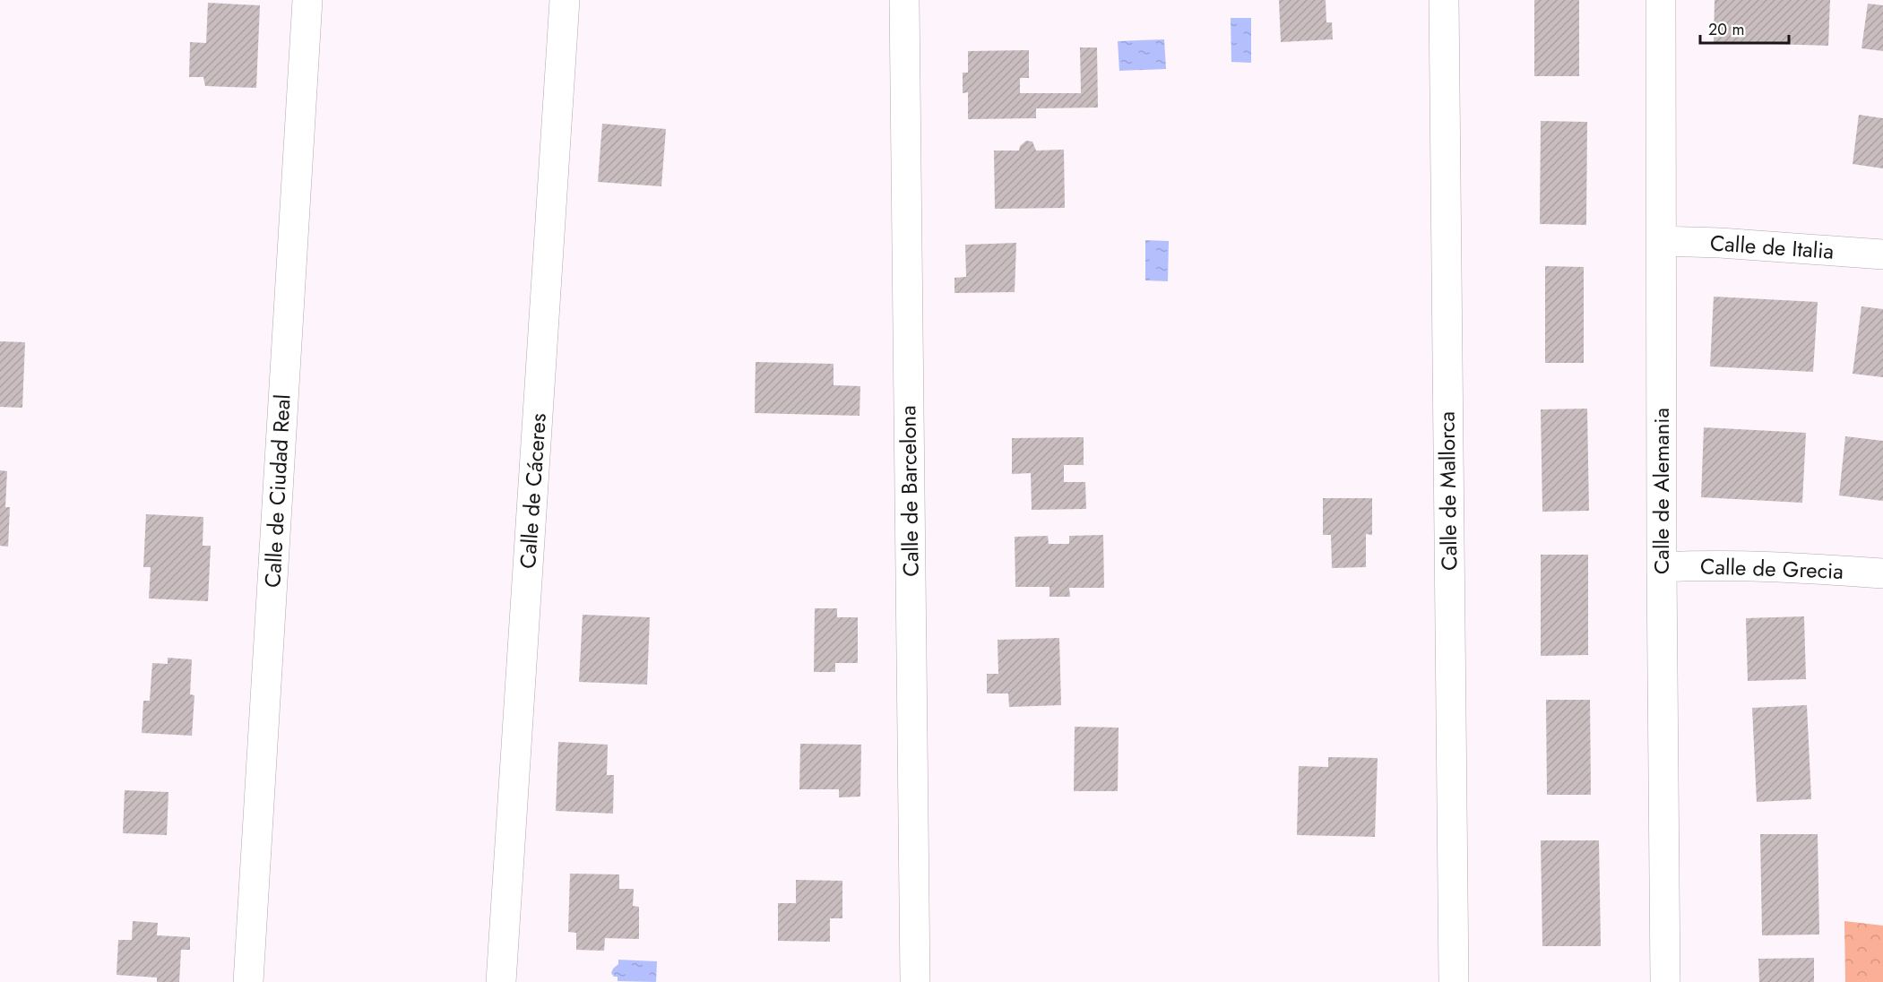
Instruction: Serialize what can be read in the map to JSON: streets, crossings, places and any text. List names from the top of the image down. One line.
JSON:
{"streets":{"street":["Calle de Italia","Calle de Ciudad Real","Calle de Cáceres","Calle de Barcelona","Calle de Mallorca","Calle de Alemania","Calle de Grecia"]},"crossings":[["Calle de Italia","Calle de Alemania"],["Calle de Alemania","Calle de Grecia"]],"scale_bar":"20 m"}
